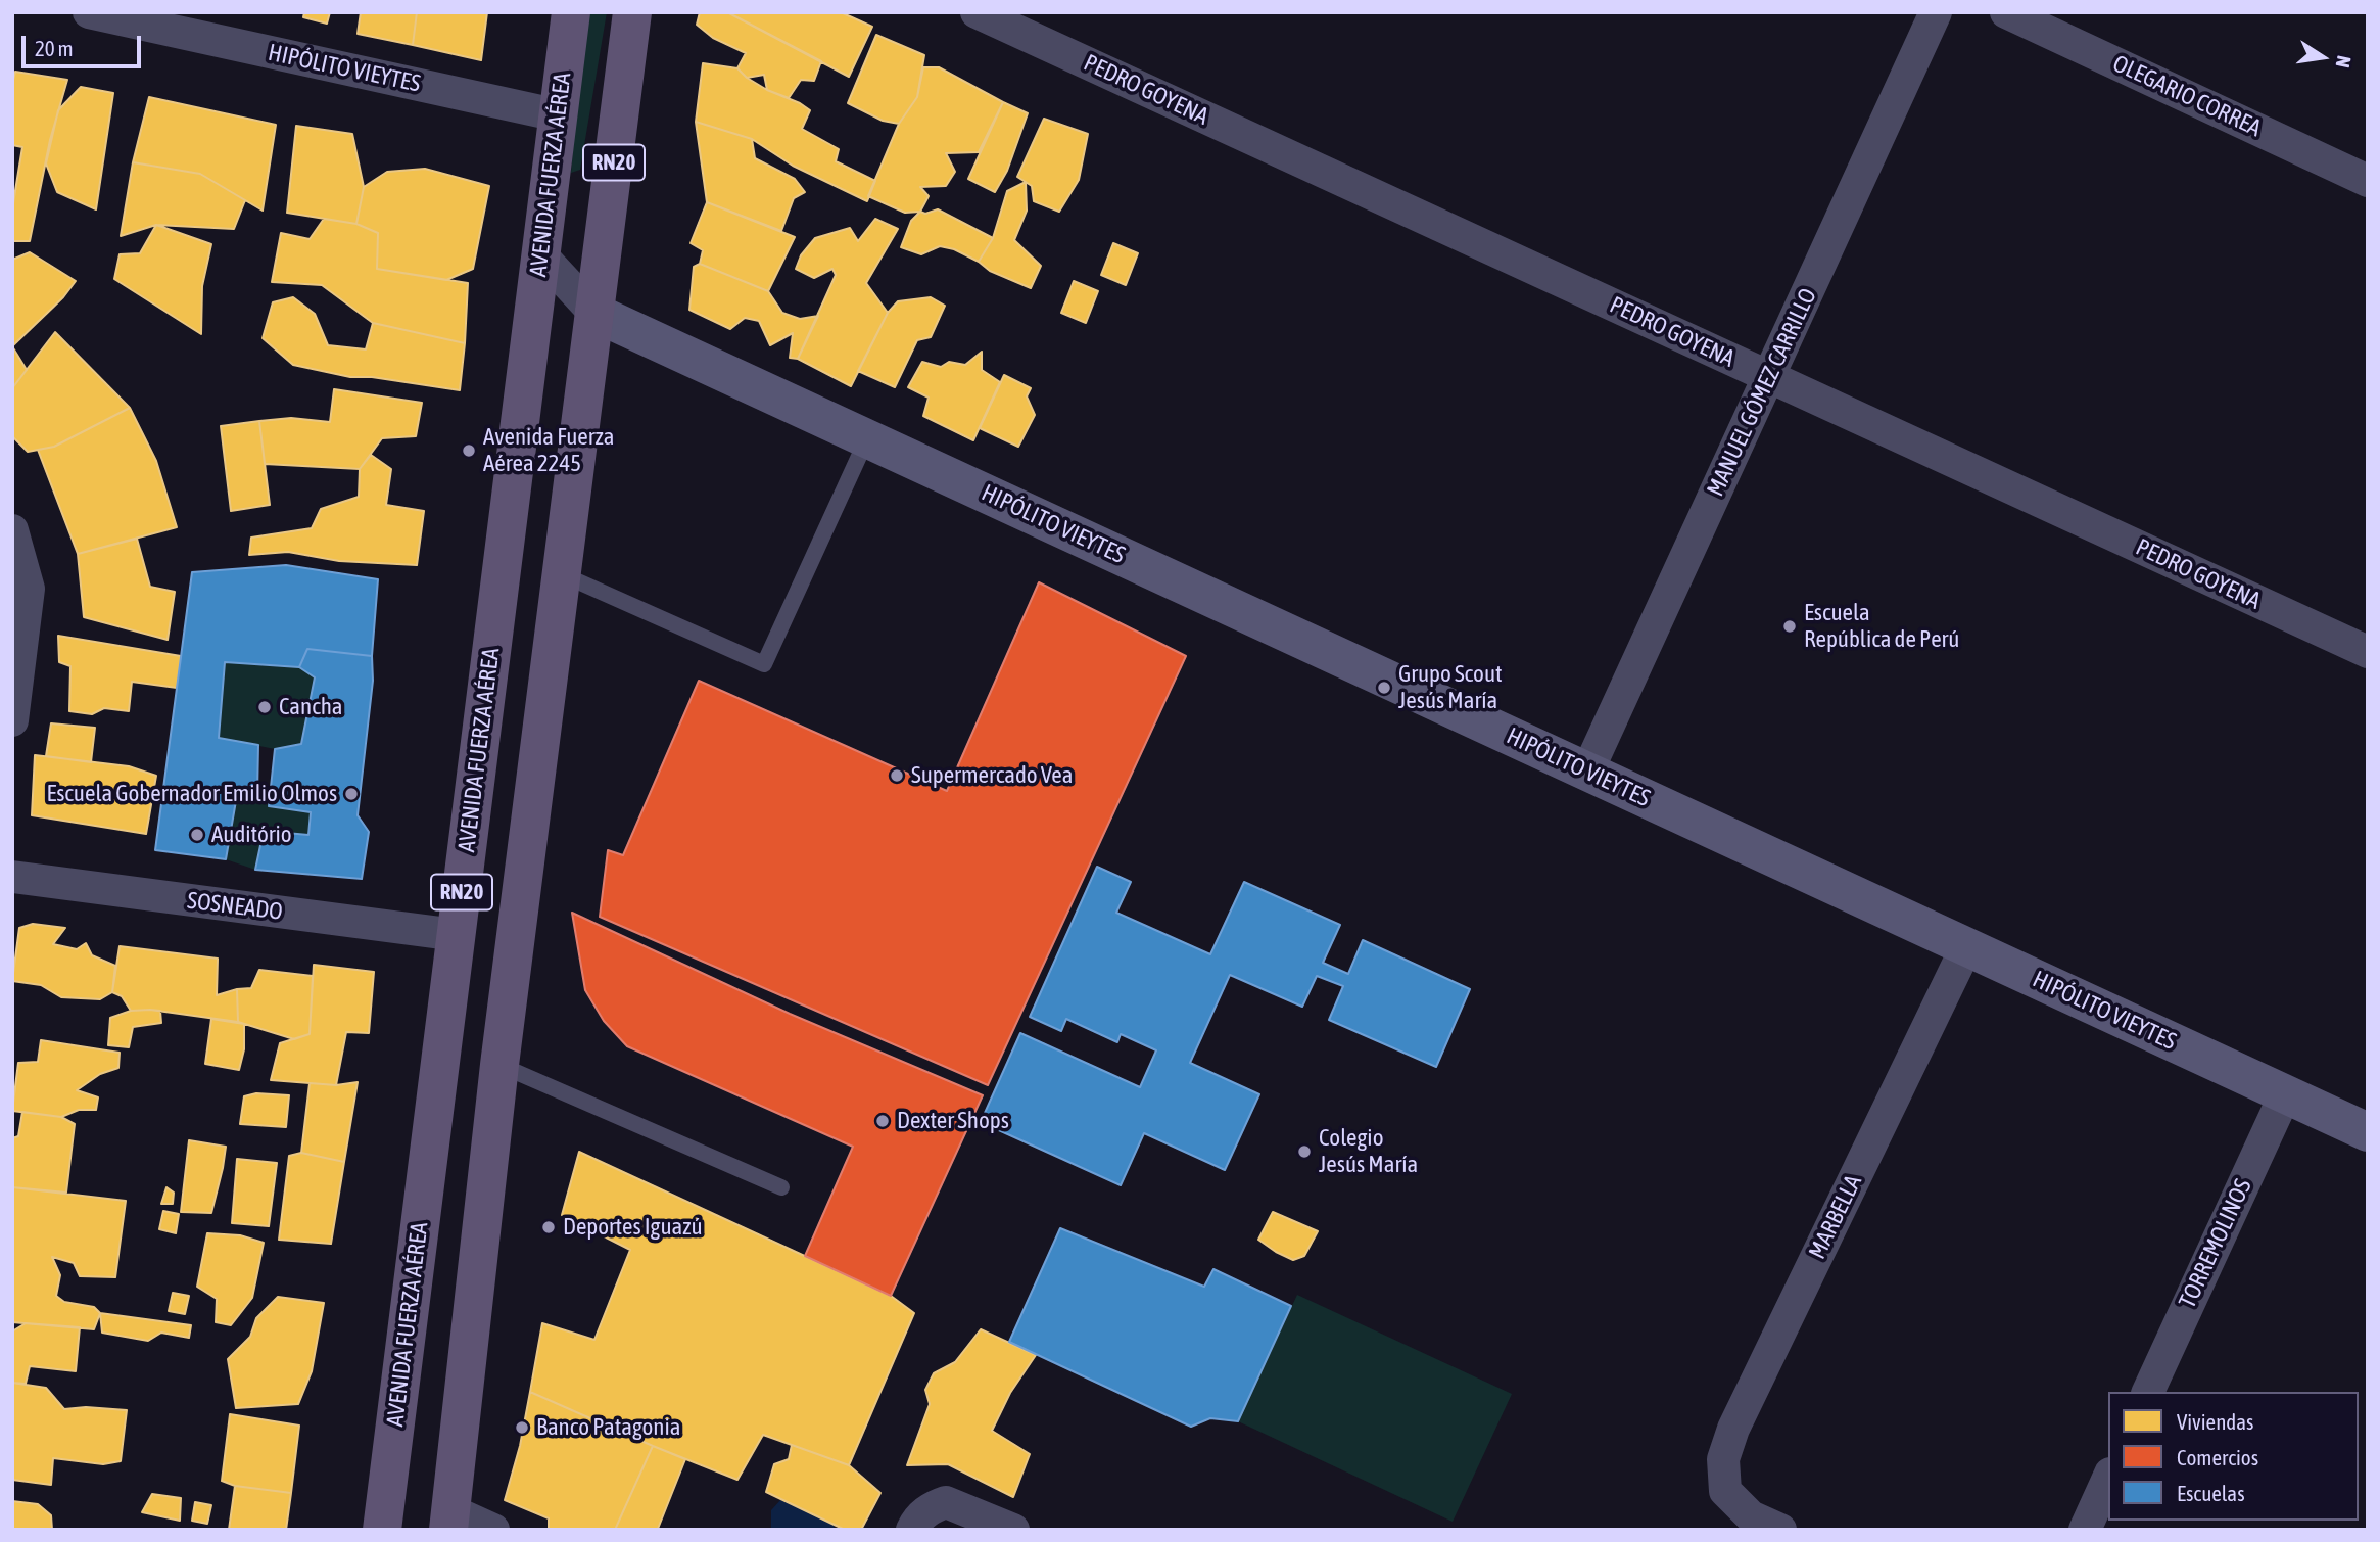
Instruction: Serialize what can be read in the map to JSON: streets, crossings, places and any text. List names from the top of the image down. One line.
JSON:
{"streets":{"main road":["RN20","AVENIDA FUERZA AÉREA"],"street":["HIPÓLITO VIEYTES","PEDRO GOYENA","OLEGARIO CORREA","MANUEL GÓMEZ CARRILLO","SOSNEADO","MARBELLA","TORREMOLINOS"]},"crossings":[["HIPÓLITO VIEYTES","RN20"],["HIPÓLITO VIEYTES","AVENIDA FUERZA AÉREA"],["HIPÓLITO VIEYTES","MANUEL GÓMEZ CARRILLO"],["HIPÓLITO VIEYTES","MARBELLA"],["HIPÓLITO VIEYTES","TORREMOLINOS"],["PEDRO GOYENA","MANUEL GÓMEZ CARRILLO"],["AVENIDA FUERZA AÉREA","SOSNEADO"]],"places":["Avenida Fuerza Aérea 2245","Escuela República de Perú","Grupo Scout Jesús María","Cancha","Supermercado Vea","Escuela Gobernador Emilio Olmos","Auditório","Dexter Shops","Colegio Jesús María","Deportes Iguazú","Banco Patagonia"],"legend":["Viviendas","Comercios","Escuelas"],"scale_bar":"20 m","north":"right"}
